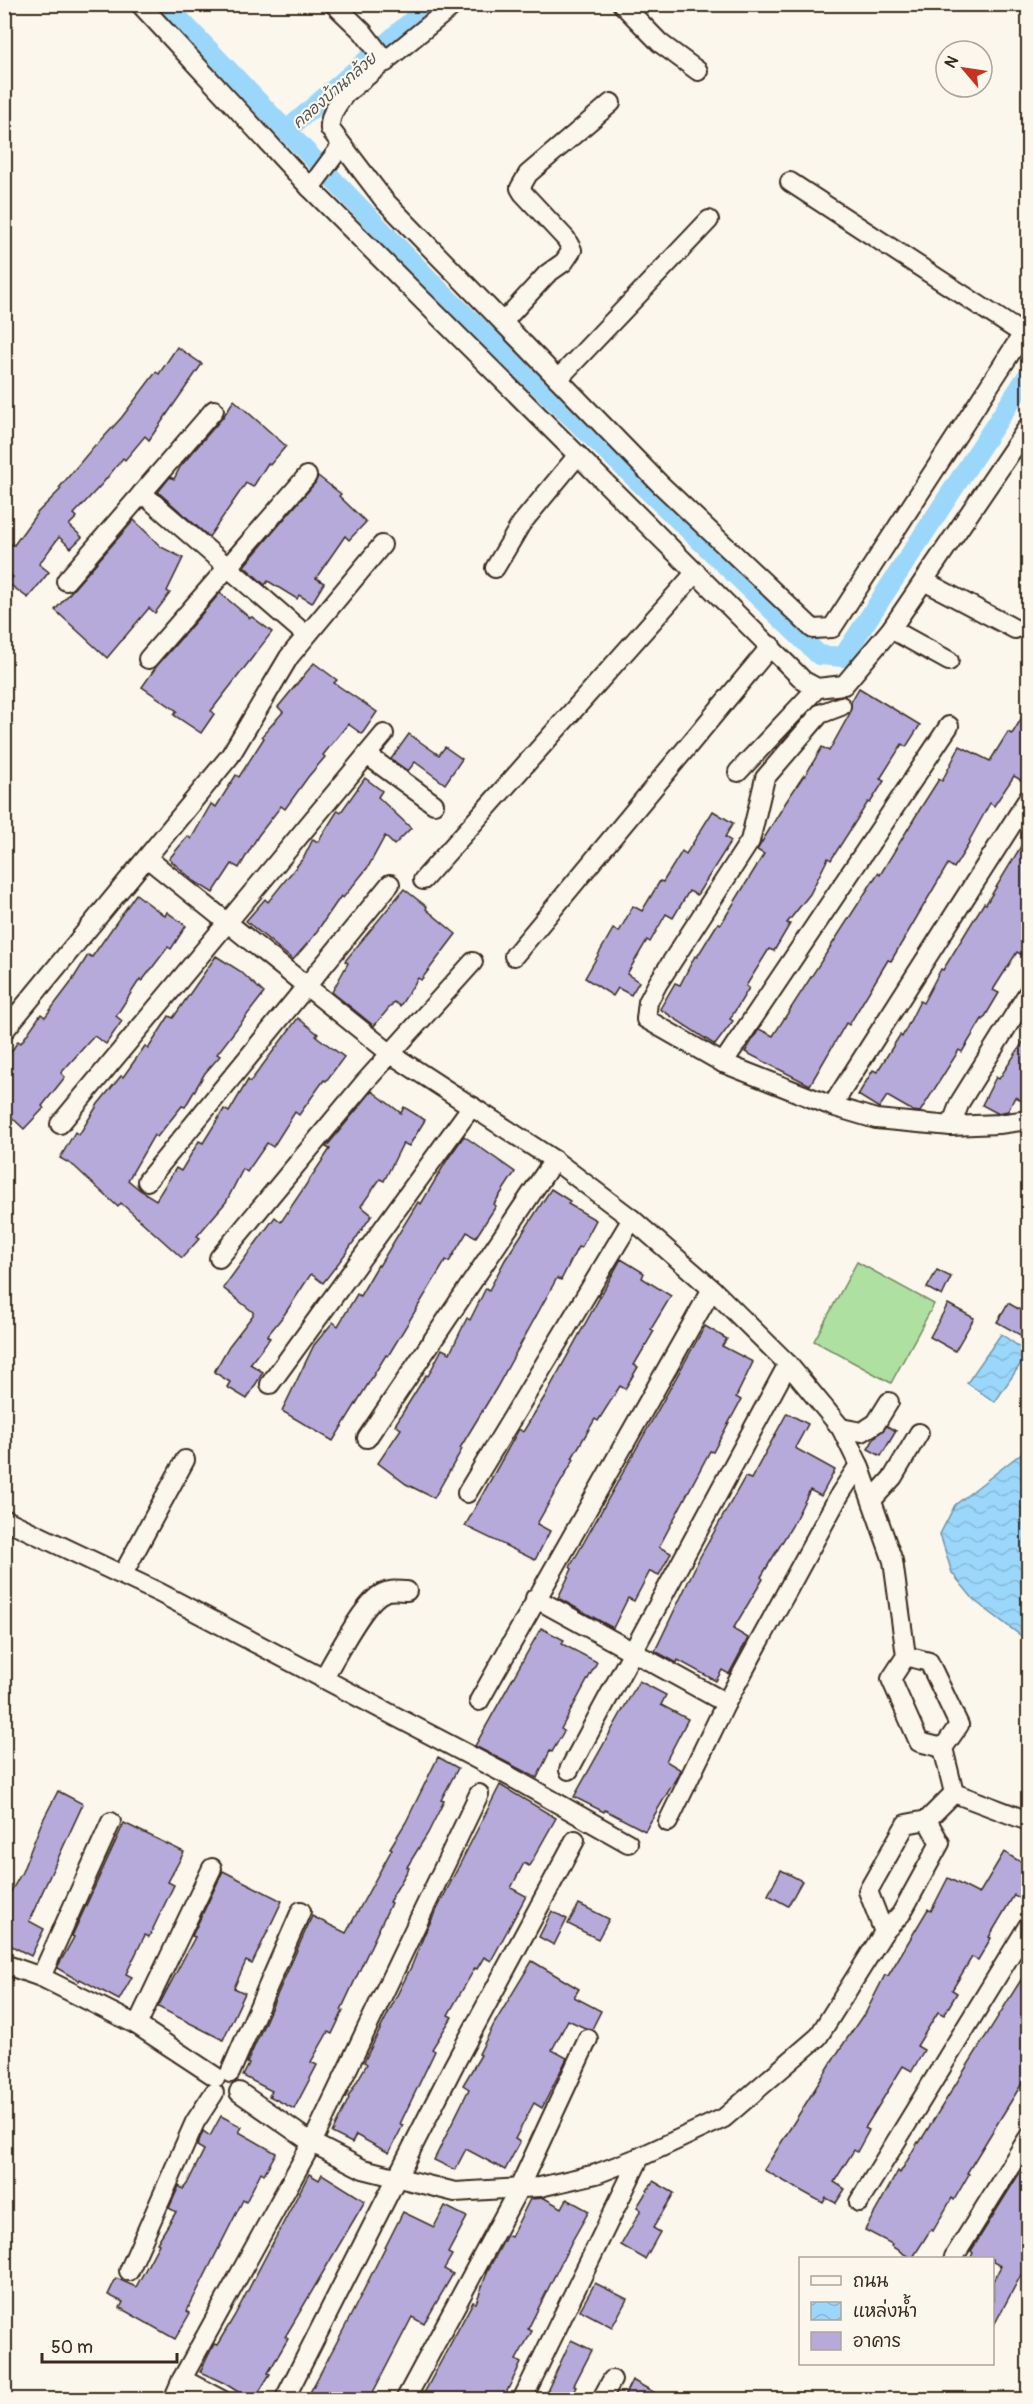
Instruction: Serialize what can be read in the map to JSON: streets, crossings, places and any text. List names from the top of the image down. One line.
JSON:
{"water":["คลองบ้านกล้วย"],"legend":["ถนน","แหล่งน้ำ","อาคาร"],"scale_bar":"50 m","north":"top left"}
